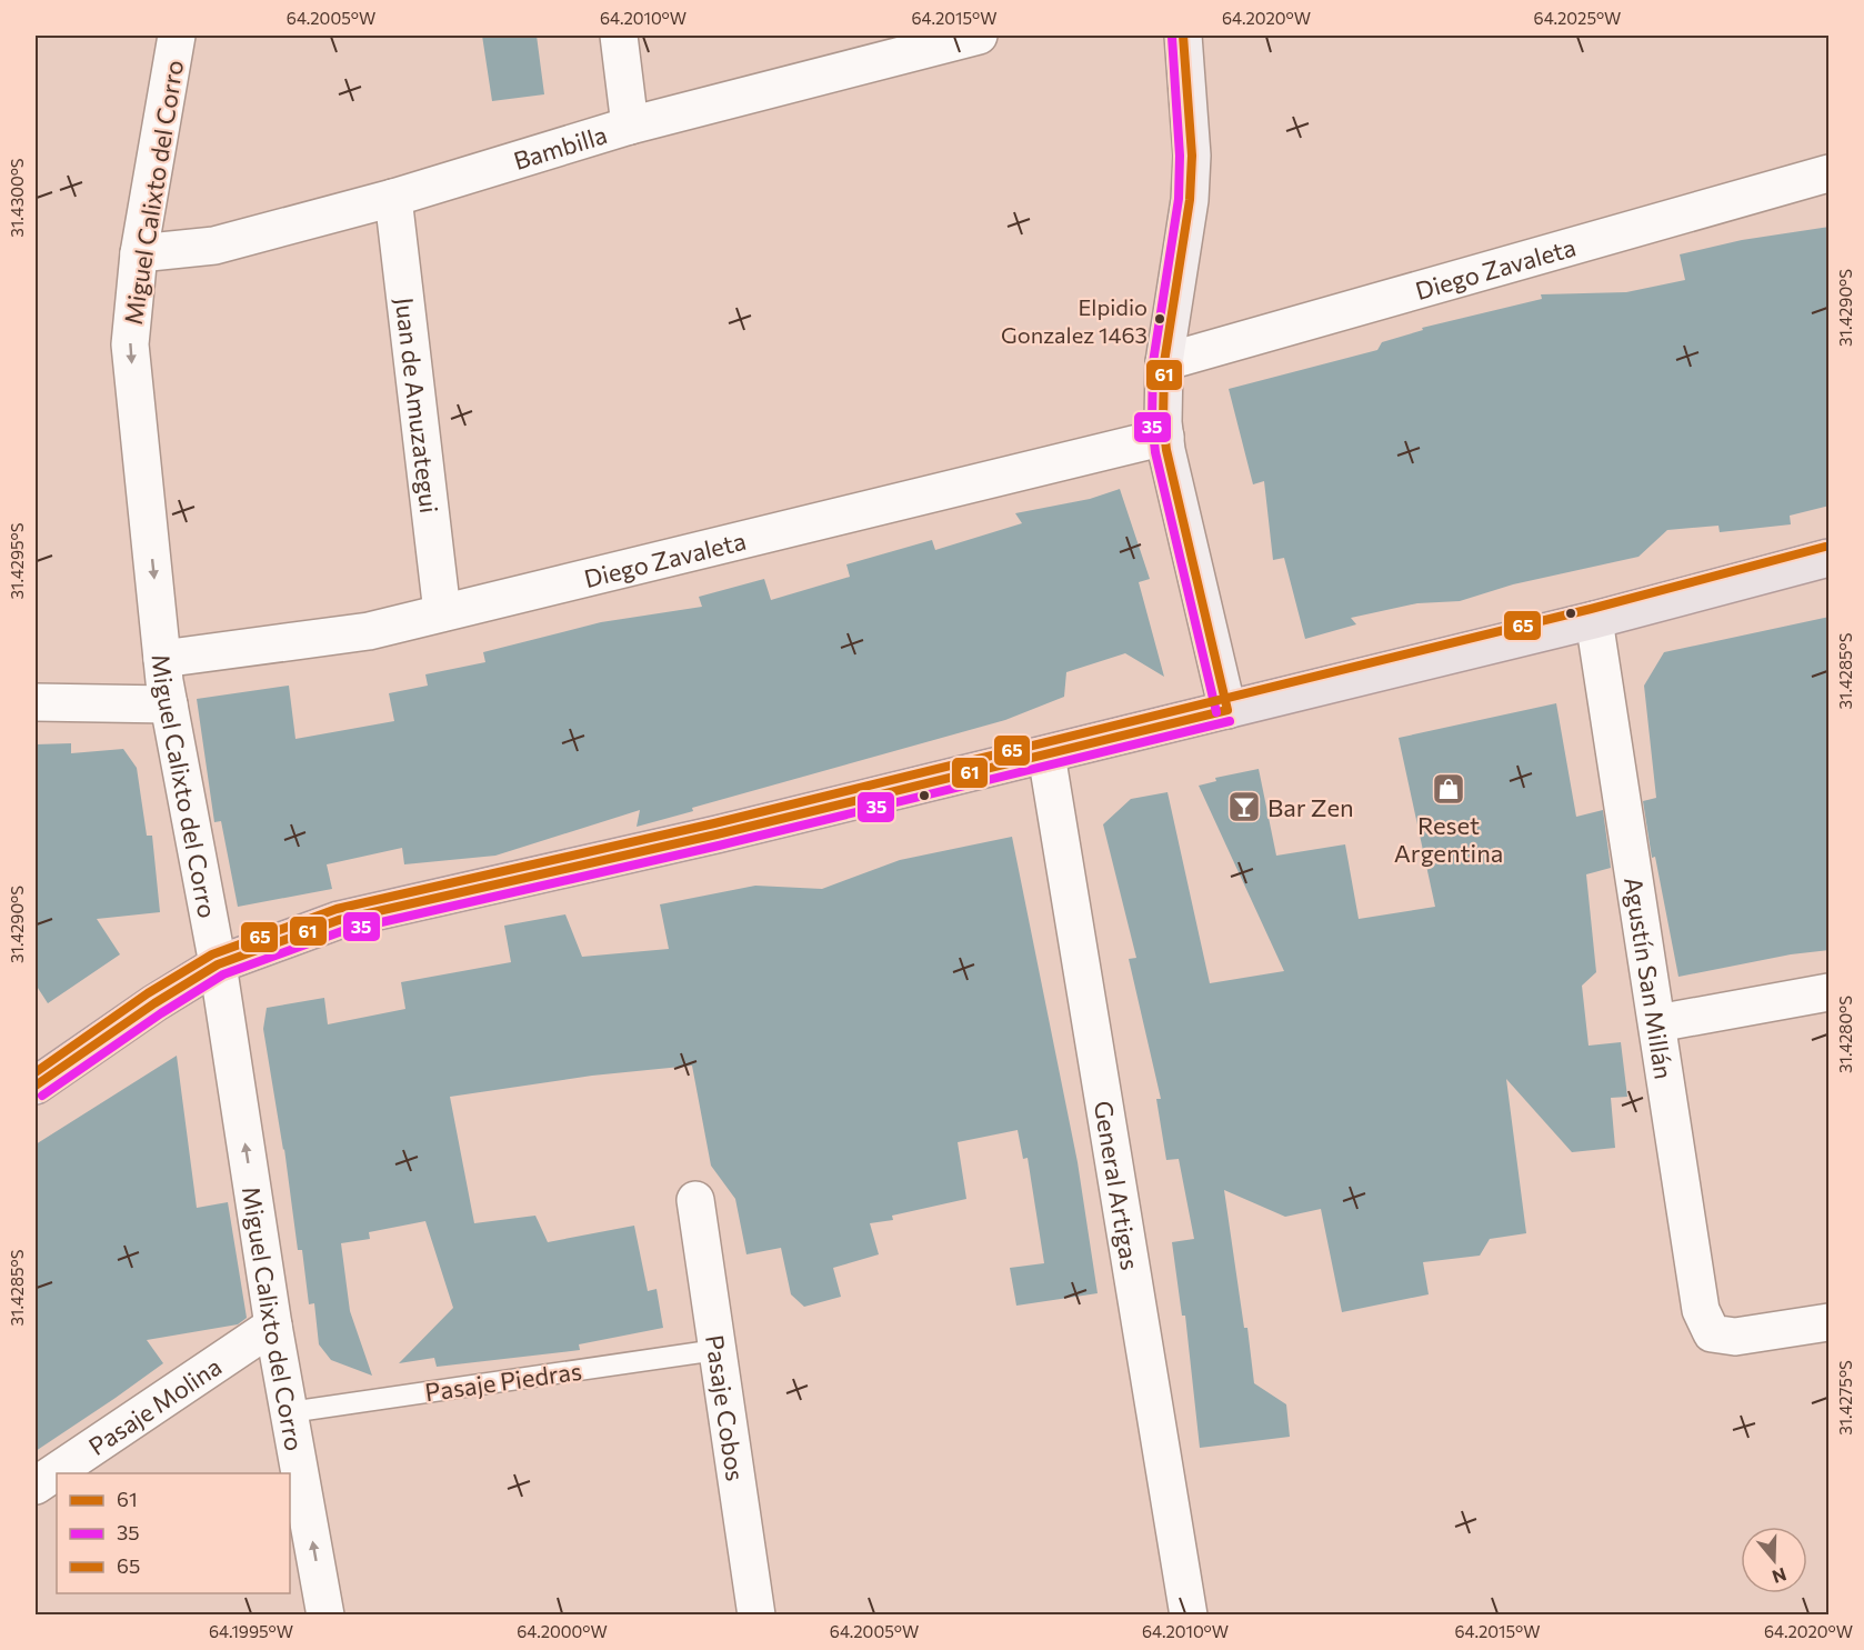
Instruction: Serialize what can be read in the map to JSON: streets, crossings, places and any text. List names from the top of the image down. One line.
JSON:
{"streets":{"street":["Bambilla","Miguel Calixto del Corro","Diego Zavaleta","Juan de Amuzategui","Agustín San Millán","General Artigas","Pasaje Molina","Pasaje Cobos"],"lane":["Pasaje Piedras"]},"crossings":[["Bambilla","Miguel Calixto del Corro"],["Bambilla","Juan de Amuzategui"],["Miguel Calixto del Corro","Diego Zavaleta"],["Miguel Calixto del Corro","Pasaje Piedras"],["Miguel Calixto del Corro","Pasaje Molina"],["Diego Zavaleta","Juan de Amuzategui"],["Pasaje Piedras","Pasaje Cobos"]],"places":{"other":["Elpidio Gonzalez 1463"],"shop":["Reset Argentina"],"bar":["Bar Zen"]},"lines":["transit line 61","transit line 35","transit line 65"],"legend":["61","35","65"],"north":"bottom","coordinates":["64.2005°W","64.2010°W","64.2015°W","64.2020°W","64.2025°W","31.4300°S","31.4290°S","31.4295°S","31.4285°S","31.4280°S","31.4275°S","64.1995°W","64.2000°W"]}
